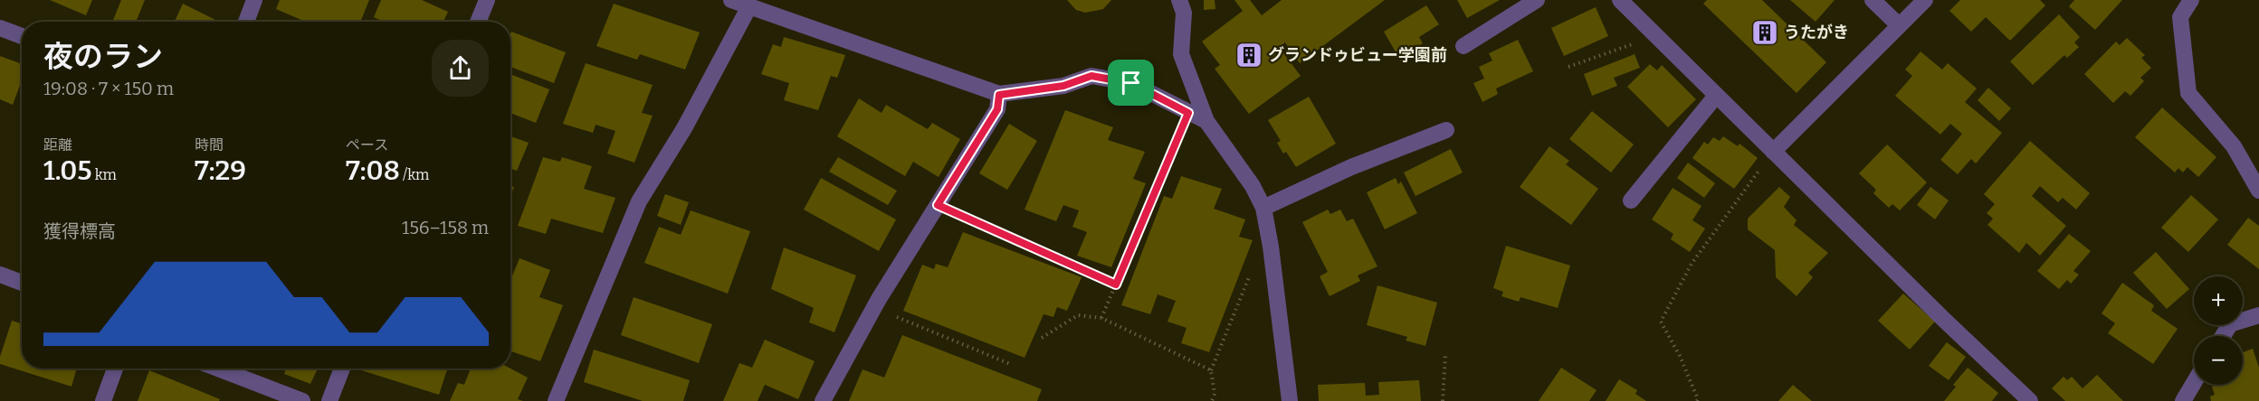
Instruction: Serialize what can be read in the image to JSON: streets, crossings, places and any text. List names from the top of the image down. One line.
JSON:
{"places":{"building":["うたがき","グランドゥビュー学園前"]},"page":{"heading":["夜のラン","19:08 · 7 × 150 m"],"stats":[["距離","1.05 km"],["時間","7:29"],["ペース","7:08 /km"]],"chart":["獲得標高","156–158 m"],"map_buttons":["+","−"]}}
